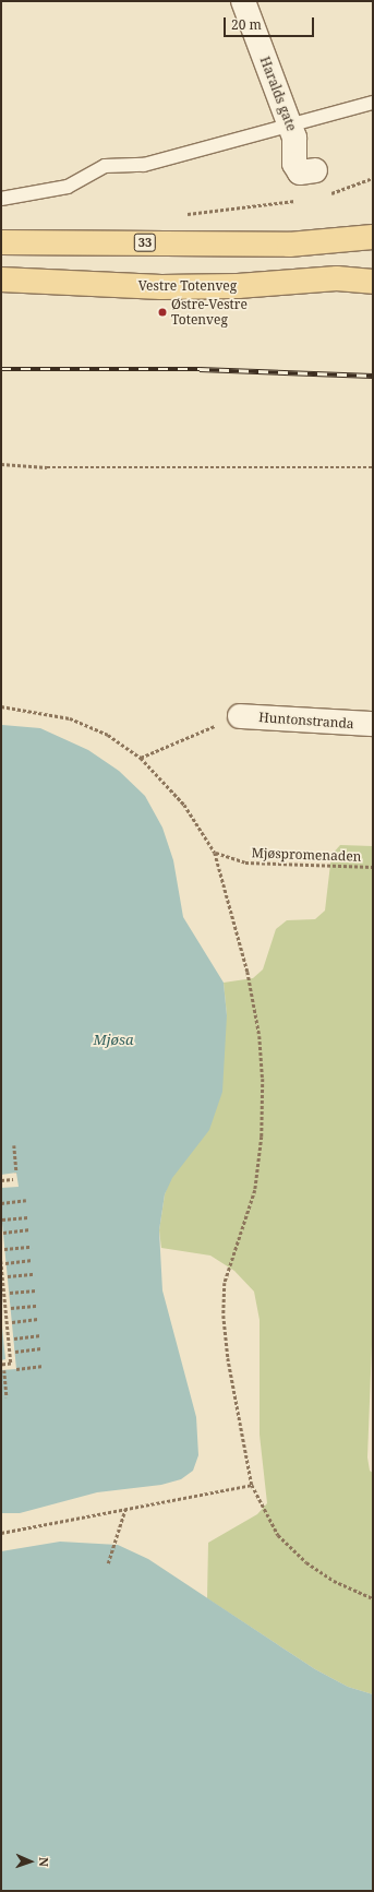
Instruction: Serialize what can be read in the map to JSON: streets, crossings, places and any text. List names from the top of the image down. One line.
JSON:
{"streets":{"main road":["33","Vestre Totenveg"],"street":["Haralds gate","Huntonstranda"],"path":["Mjøspromenaden"]},"water":["Mjøsa"],"places":["Østre-Vestre Totenveg"],"scale_bar":"20 m","north":"right"}
